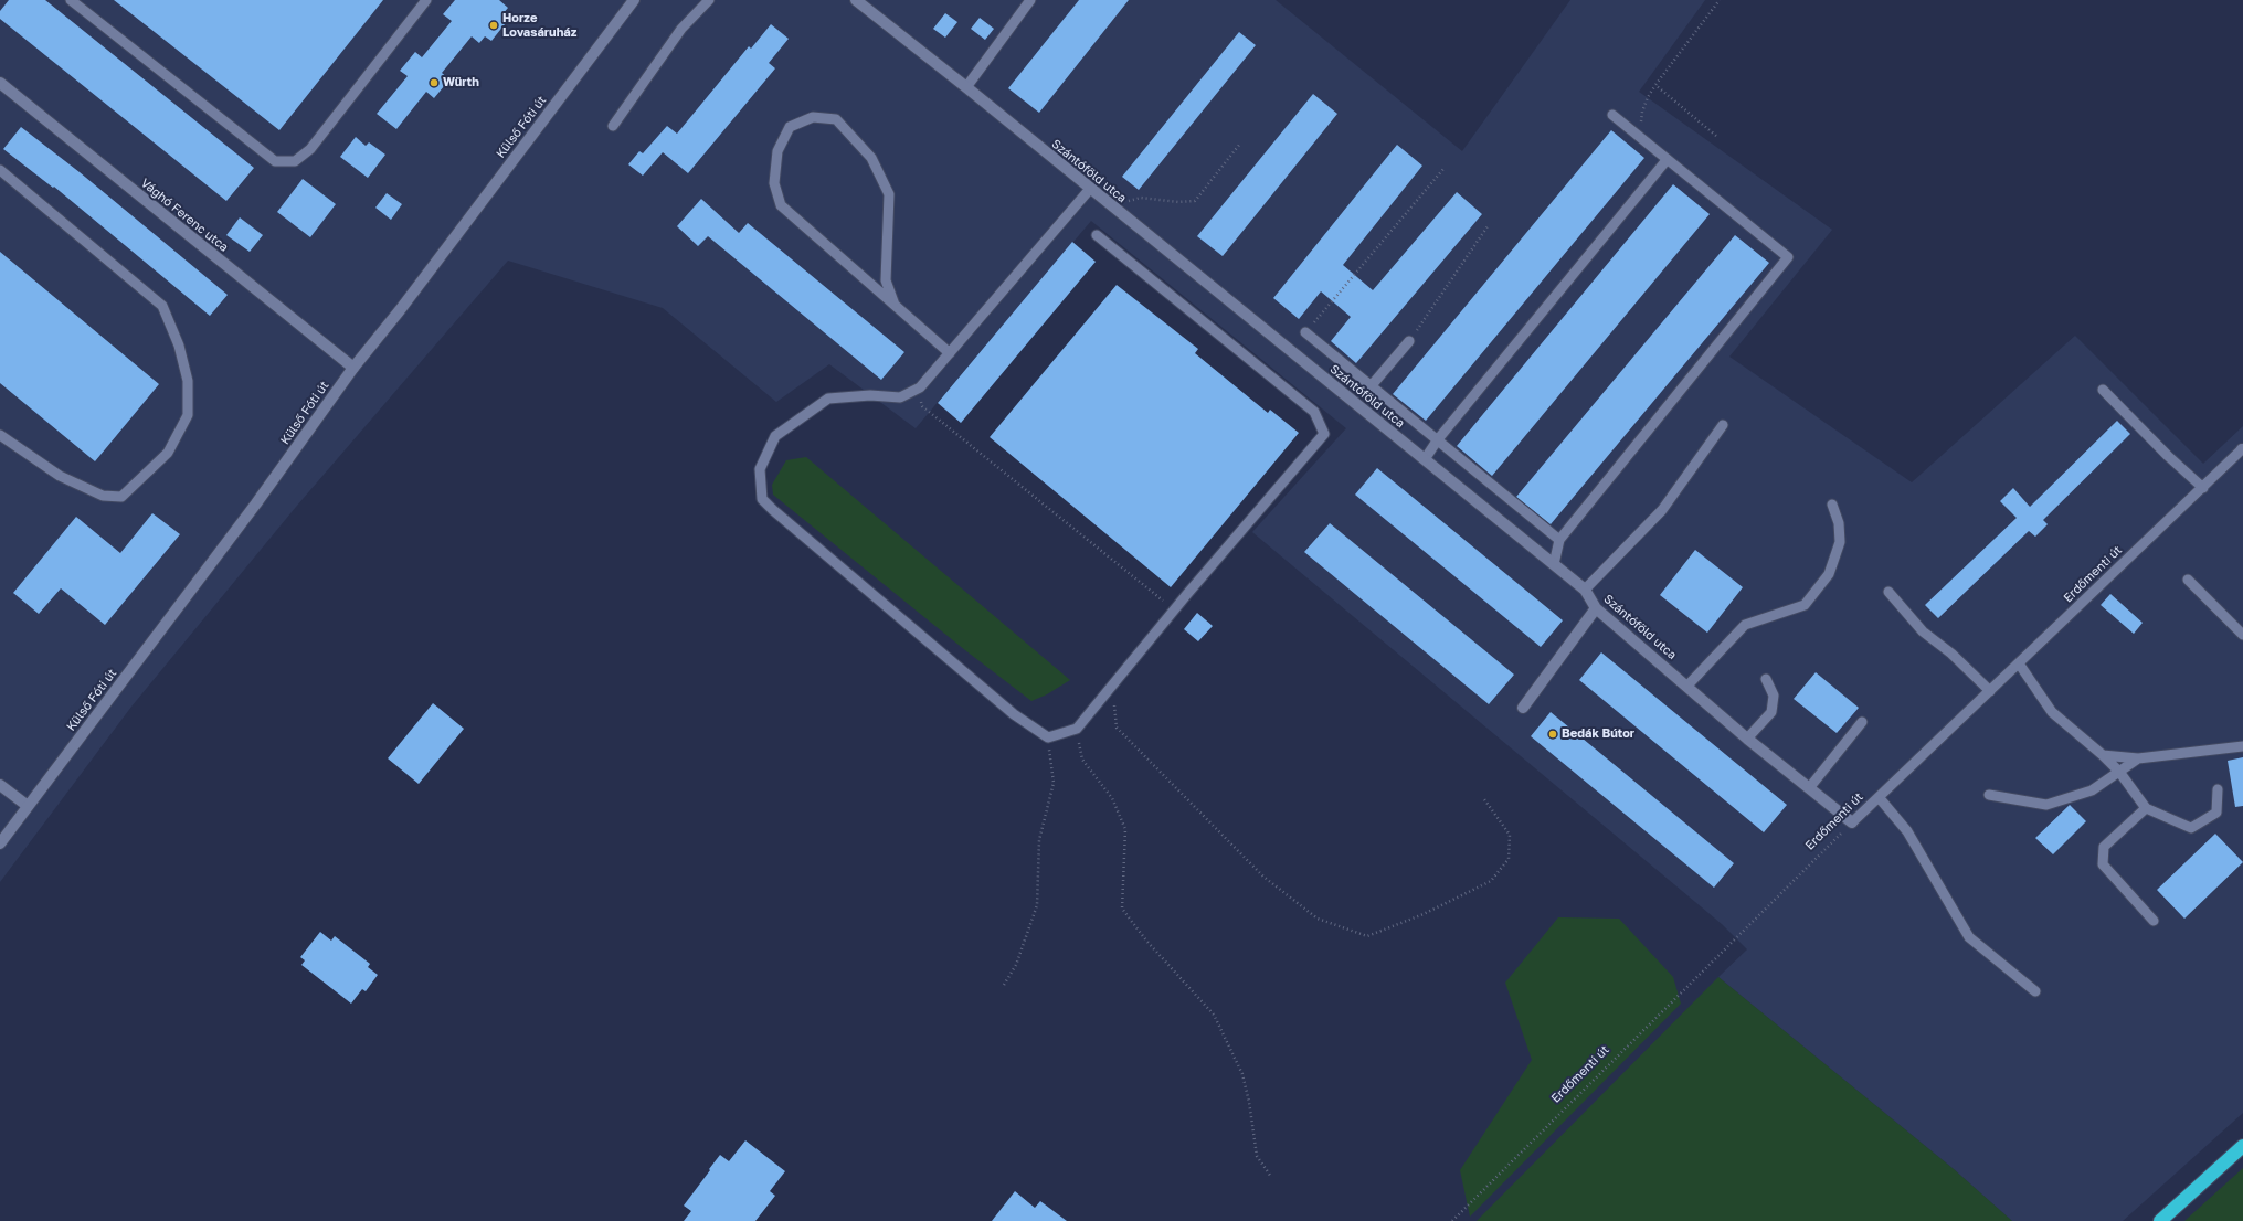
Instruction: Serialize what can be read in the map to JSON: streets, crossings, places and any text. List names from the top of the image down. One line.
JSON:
{"streets":{"street":["Külső Fóti út","Szántóföld utca","Vághó Ferenc utca"],"lane":["Erdőmenti út"]},"crossings":[["Külső Fóti út","Vághó Ferenc utca"],["Szántóföld utca","Erdőmenti út"]],"places":["Horze Lovasáruház","Würth","Bedák Bútor"]}
